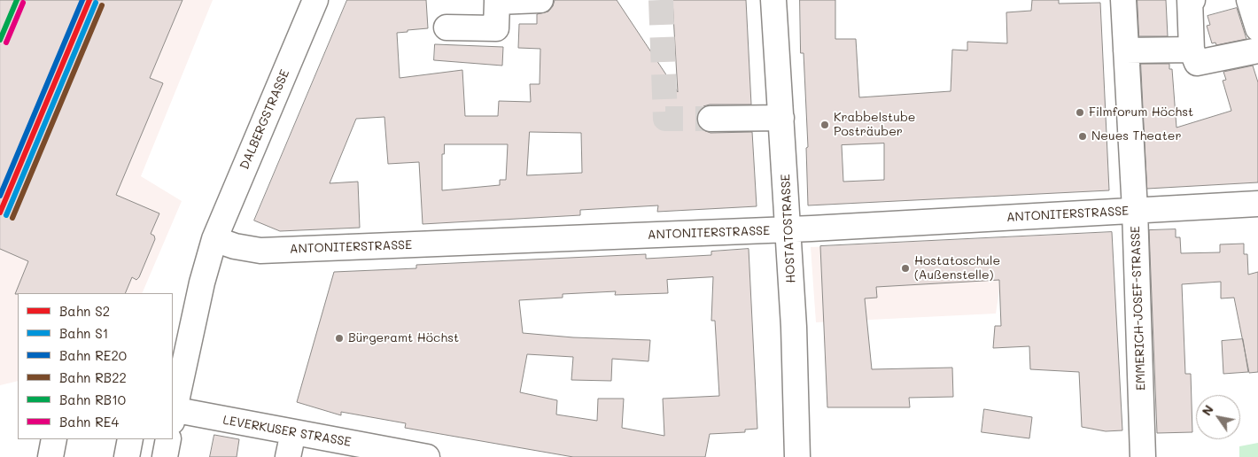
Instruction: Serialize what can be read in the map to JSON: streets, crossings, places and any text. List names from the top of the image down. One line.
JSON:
{"streets":{"street":["DALBERGSTRASSE","ANTONITERSTRASSE","HOSTATOSTRASSE","EMMERICH-JOSEF-STRASSE","LEVERKUSER STRASSE"]},"crossings":[["DALBERGSTRASSE","ANTONITERSTRASSE"],["DALBERGSTRASSE","LEVERKUSER STRASSE"],["ANTONITERSTRASSE","HOSTATOSTRASSE"],["ANTONITERSTRASSE","EMMERICH-JOSEF-STRASSE"]],"places":["Filmforum Höchst","Krabbelstube Posträuber","Neues Theater","Hostatoschule (Außenstelle)","Bürgeramt Höchst"],"lines":["rail line S2","rail line RE20","rail line RB10","rail line S1","rail line RE4","rail line RB22"],"legend":["Bahn S2","Bahn S1","Bahn RE20","Bahn RB22","Bahn RB10","Bahn RE4"],"north":"top left"}
